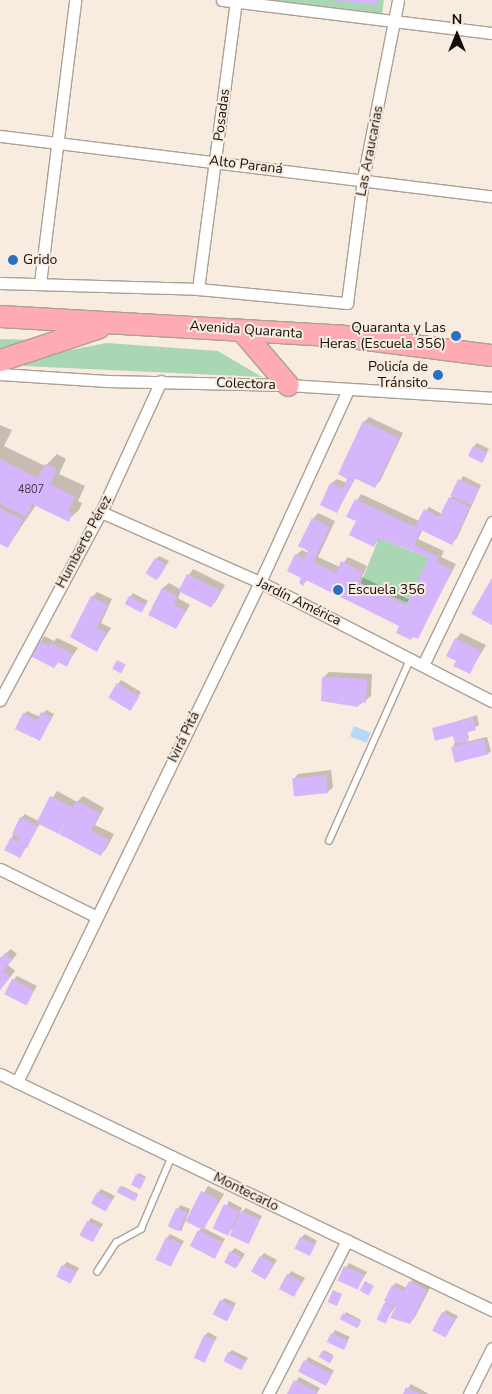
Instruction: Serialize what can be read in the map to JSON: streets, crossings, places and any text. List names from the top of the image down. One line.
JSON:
{"streets":{"highway":["Avenida Quaranta"],"street":["Posadas","Las Araucarias","Alto Paraná","Colectora","Humberto Pérez","Jardín América","Ivirá Pitá","Montecarlo"]},"crossings":[["Posadas","Las Araucarias"],["Posadas","Alto Paraná"],["Las Araucarias","Alto Paraná"],["Colectora","Humberto Pérez"],["Colectora","Ivirá Pitá"],["Humberto Pérez","Jardín América"],["Jardín América","Ivirá Pitá"],["Ivirá Pitá","Montecarlo"]],"places":["Grido","Quaranta y Las Heras (Escuela 356)","Policía de Tránsito","Escuela 356"],"house_numbers":["4807"],"north":"top"}
